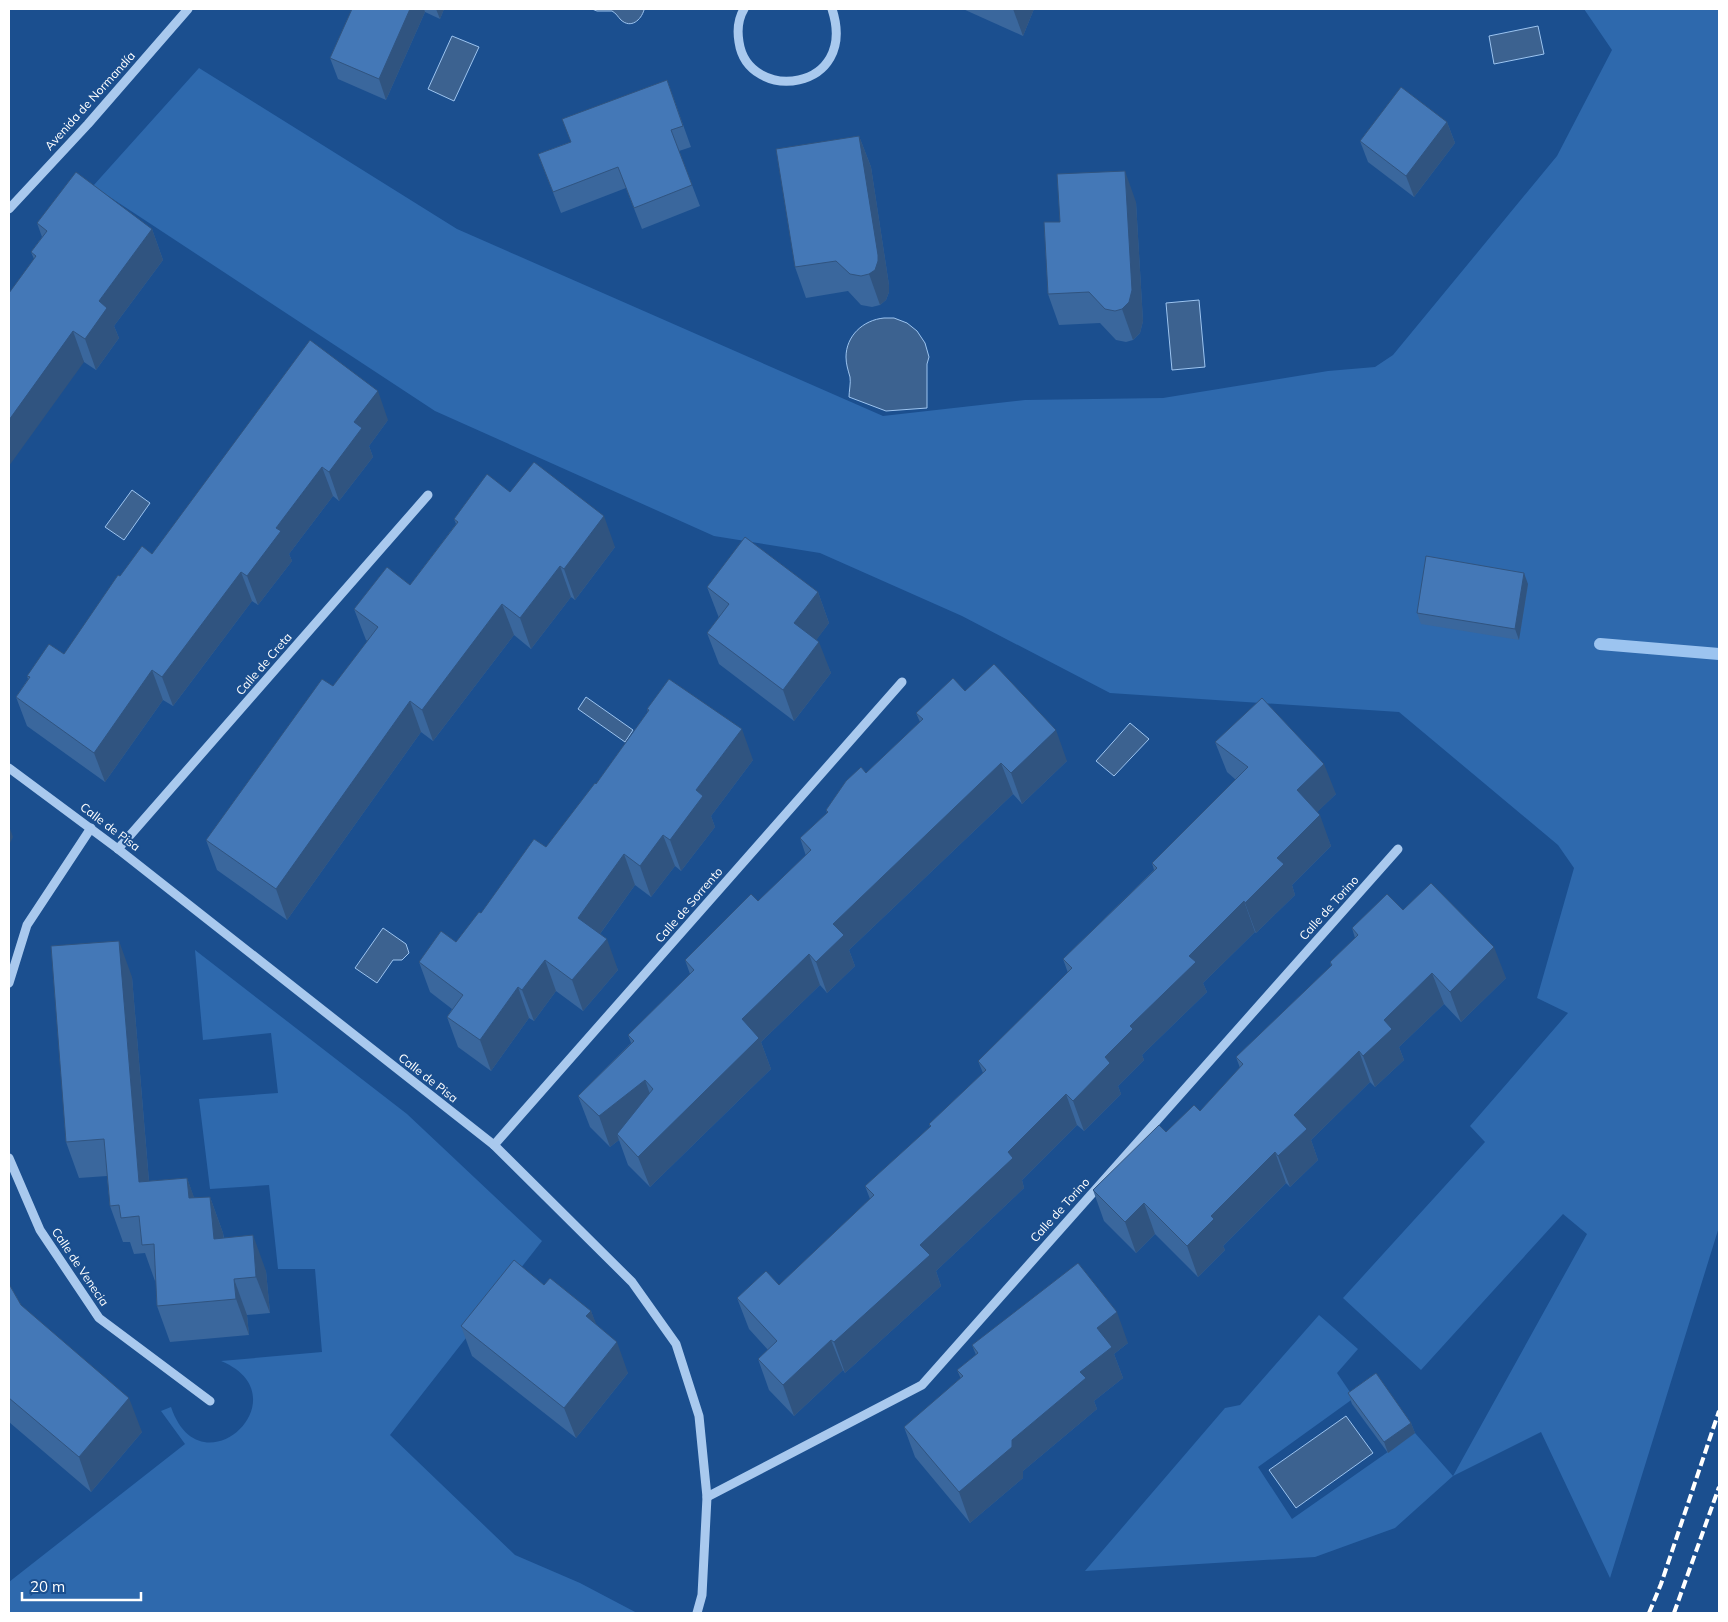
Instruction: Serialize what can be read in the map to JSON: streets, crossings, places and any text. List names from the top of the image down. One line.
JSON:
{"streets":{"street":["Avenida de Normandía","Calle de Creta","Calle de Pisa","Calle de Sorrento","Calle de Torino","Calle de Venecia"]},"crossings":[["Calle de Creta","Calle de Pisa"],["Calle de Pisa","Calle de Sorrento"],["Calle de Pisa","Calle de Torino"]],"scale_bar":"20 m"}
